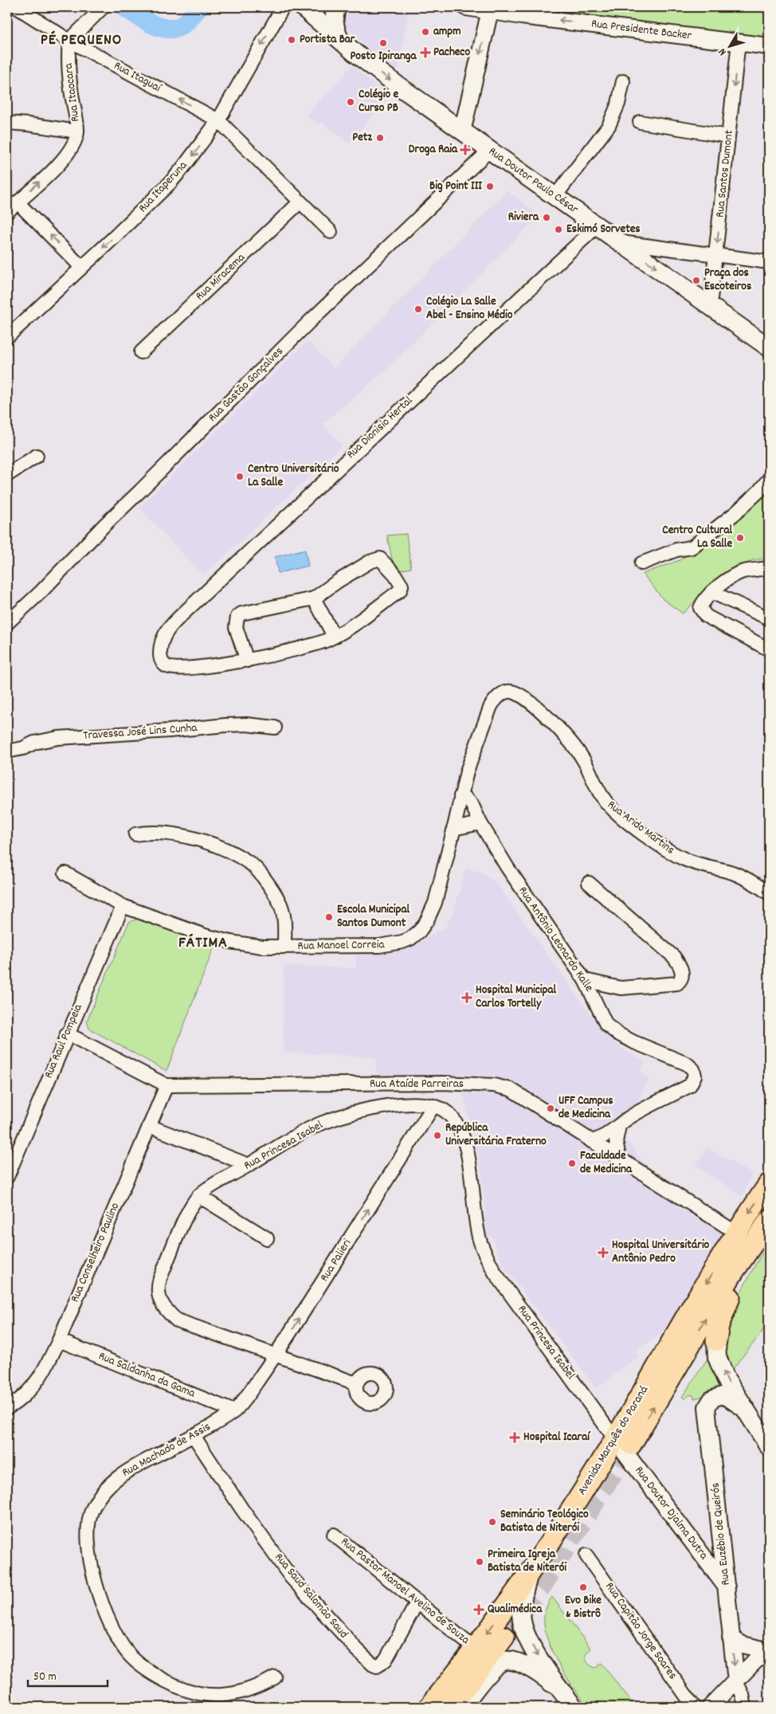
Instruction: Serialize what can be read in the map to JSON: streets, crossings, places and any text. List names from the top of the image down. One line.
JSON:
{"streets":{"main road":["Rua Doutor Paulo César","Avenida Marquês do Paraná"],"street":["Rua Presidente Backer","Rua Itaguaí","Rua Itaocara","Rua Santos Dumont","Rua Itaperuna","Rua Miracema","Rua Gastão Gonçalves","Rua Dionisio Hertal","Travessa José Lins Cunha","Rua Arido Martins","Rua Antônio Leonardo Kalle","Rua Manoel Correia","Rua Raul Pompeia","Rua Ataíde Parreiras","Rua Princesa Isabel","Rua Conselheiro Paulino","Rua Palieri","Rua Saldanha da Gama","Rua Machado de Assis","Rua Doutor Djalma Dutra","Rua Euzébio de Queirós","Rua Pastor Manoel Avelino de Souza","Rua Saud Salomão Saud","Rua Capitão Jorge Soares"]},"crossings":[["Rua Presidente Backer","Rua Santos Dumont"],["Rua Itaguaí","Rua Itaocara"],["Rua Itaguaí","Rua Itaperuna"],["Rua Itaguaí","Rua Miracema"],["Rua Santos Dumont","Rua Doutor Paulo César"],["Rua Doutor Paulo César","Rua Gastão Gonçalves"],["Rua Doutor Paulo César","Rua Dionisio Hertal"],["Rua Arido Martins","Rua Antônio Leonardo Kalle"],["Rua Arido Martins","Rua Manoel Correia"],["Rua Antônio Leonardo Kalle","Rua Manoel Correia"],["Rua Manoel Correia","Rua Raul Pompeia"],["Rua Raul Pompeia","Rua Ataíde Parreiras"],["Rua Ataíde Parreiras","Rua Conselheiro Paulino"],["Rua Ataíde Parreiras","Avenida Marquês do Paraná"],["Rua Princesa Isabel","Rua Palieri"],["Rua Princesa Isabel","Avenida Marquês do Paraná"],["Rua Princesa Isabel","Rua Doutor Djalma Dutra"],["Rua Conselheiro Paulino","Rua Saldanha da Gama"],["Rua Palieri","Rua Saldanha da Gama"],["Rua Palieri","Rua Machado de Assis"],["Rua Saldanha da Gama","Rua Machado de Assis"],["Avenida Marquês do Paraná","Rua Doutor Djalma Dutra"],["Avenida Marquês do Paraná","Rua Pastor Manoel Avelino de Souza"],["Rua Machado de Assis","Rua Saud Salomão Saud"],["Rua Doutor Djalma Dutra","Rua Euzébio de Queirós"],["Rua Pastor Manoel Avelino de Souza","Rua Saud Salomão Saud"]],"one_way":["Rua Itaocara","Rua Santos Dumont","Rua Doutor Paulo César","Rua Itaperuna","Rua Palieri"],"districts":["PÉ PEQUENO","FÁTIMA"],"places":{"other":["ampm","Portista Bar","Posto Ipiranga","Colégio e Curso PB","Petz","Big Point III","Riviera","Eskimó Sorvetes","Praça dos Escoteiros","Colégio La Salle Abel - Ensino Médio","Centro Universitário La Salle","Centro Cultural La Salle","Escola Municipal Santos Dumont","UFF Campus de Medicina","República Universitária Fraterno","Faculdade de Medicina","Seminário Teológico Batista de Niterói","Primeira Igreja Batista de Niterói","Evo Bike & Bistrô"],"health":["Pacheco","Droga Raia","Hospital Municipal Carlos Tortelly","Hospital Universitário Antônio Pedro","Hospital Icaraí","Qualimédica"]},"scale_bar":"50 m","north":"bottom left"}
